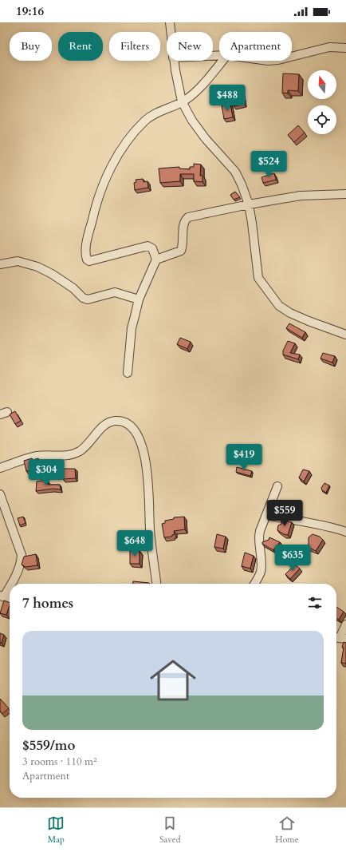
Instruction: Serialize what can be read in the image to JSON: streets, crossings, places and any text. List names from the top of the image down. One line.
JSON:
{"north":"top","page":{"status":"19:16","chip":["Buy","Rent","Filters","New","Apartment"],"price":["$488","$524","$419","$304","$559","$648","$635"],"heading":"7 homes","list":[{"name":"$559/mo","note":"3 rooms · 110 m² · Apartment"}],"tabs":["Map","Saved","Home"]}}
